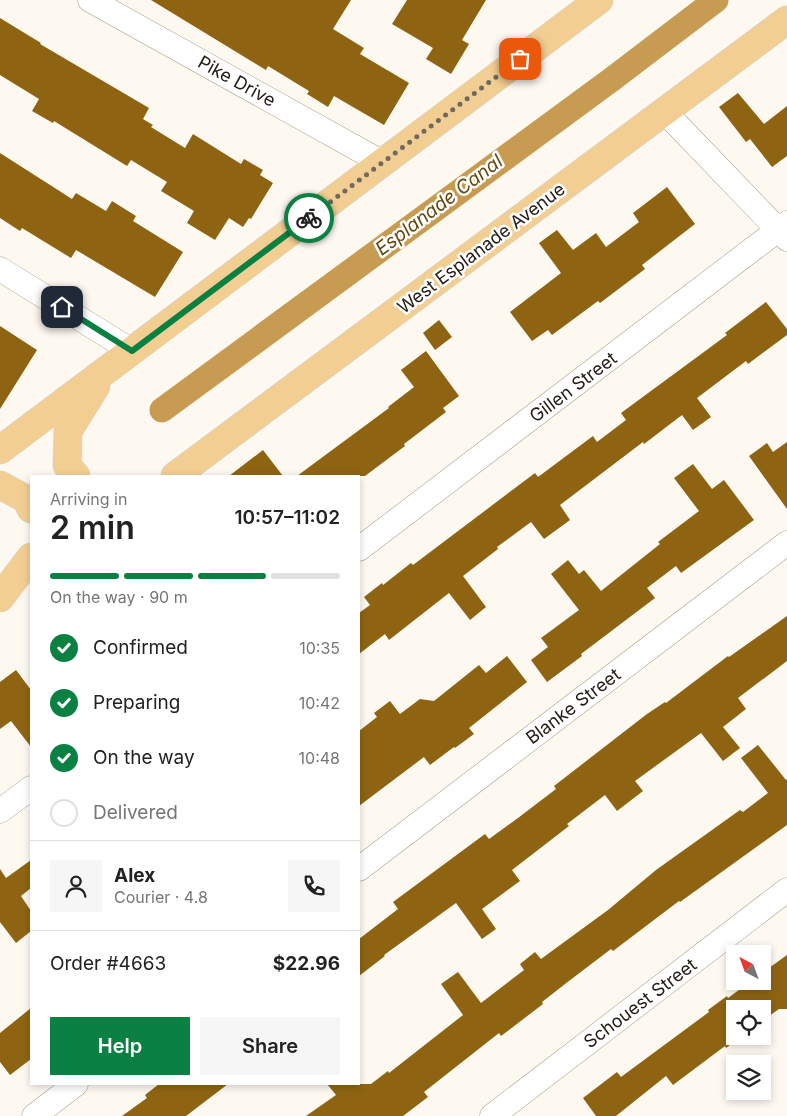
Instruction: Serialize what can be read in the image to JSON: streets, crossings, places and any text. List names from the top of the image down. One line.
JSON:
{"streets":{"main road":["West Esplanade Avenue"],"street":["Pike Drive","Gillen Street","Blanke Street","Schouest Street"]},"water":["Esplanade Canal"],"north":"top left","page":{"heading":["2 min","Arriving in","10:57–11:02"],"panel":["Alex","Courier · 4.8","Order #4663","$22.96"],"bar":"On the way · 90 m","list":[["Confirmed","10:35"],["Preparing","10:42"],["On the way","10:48"],"Delivered"],"buttons":["Help","Share"]}}
